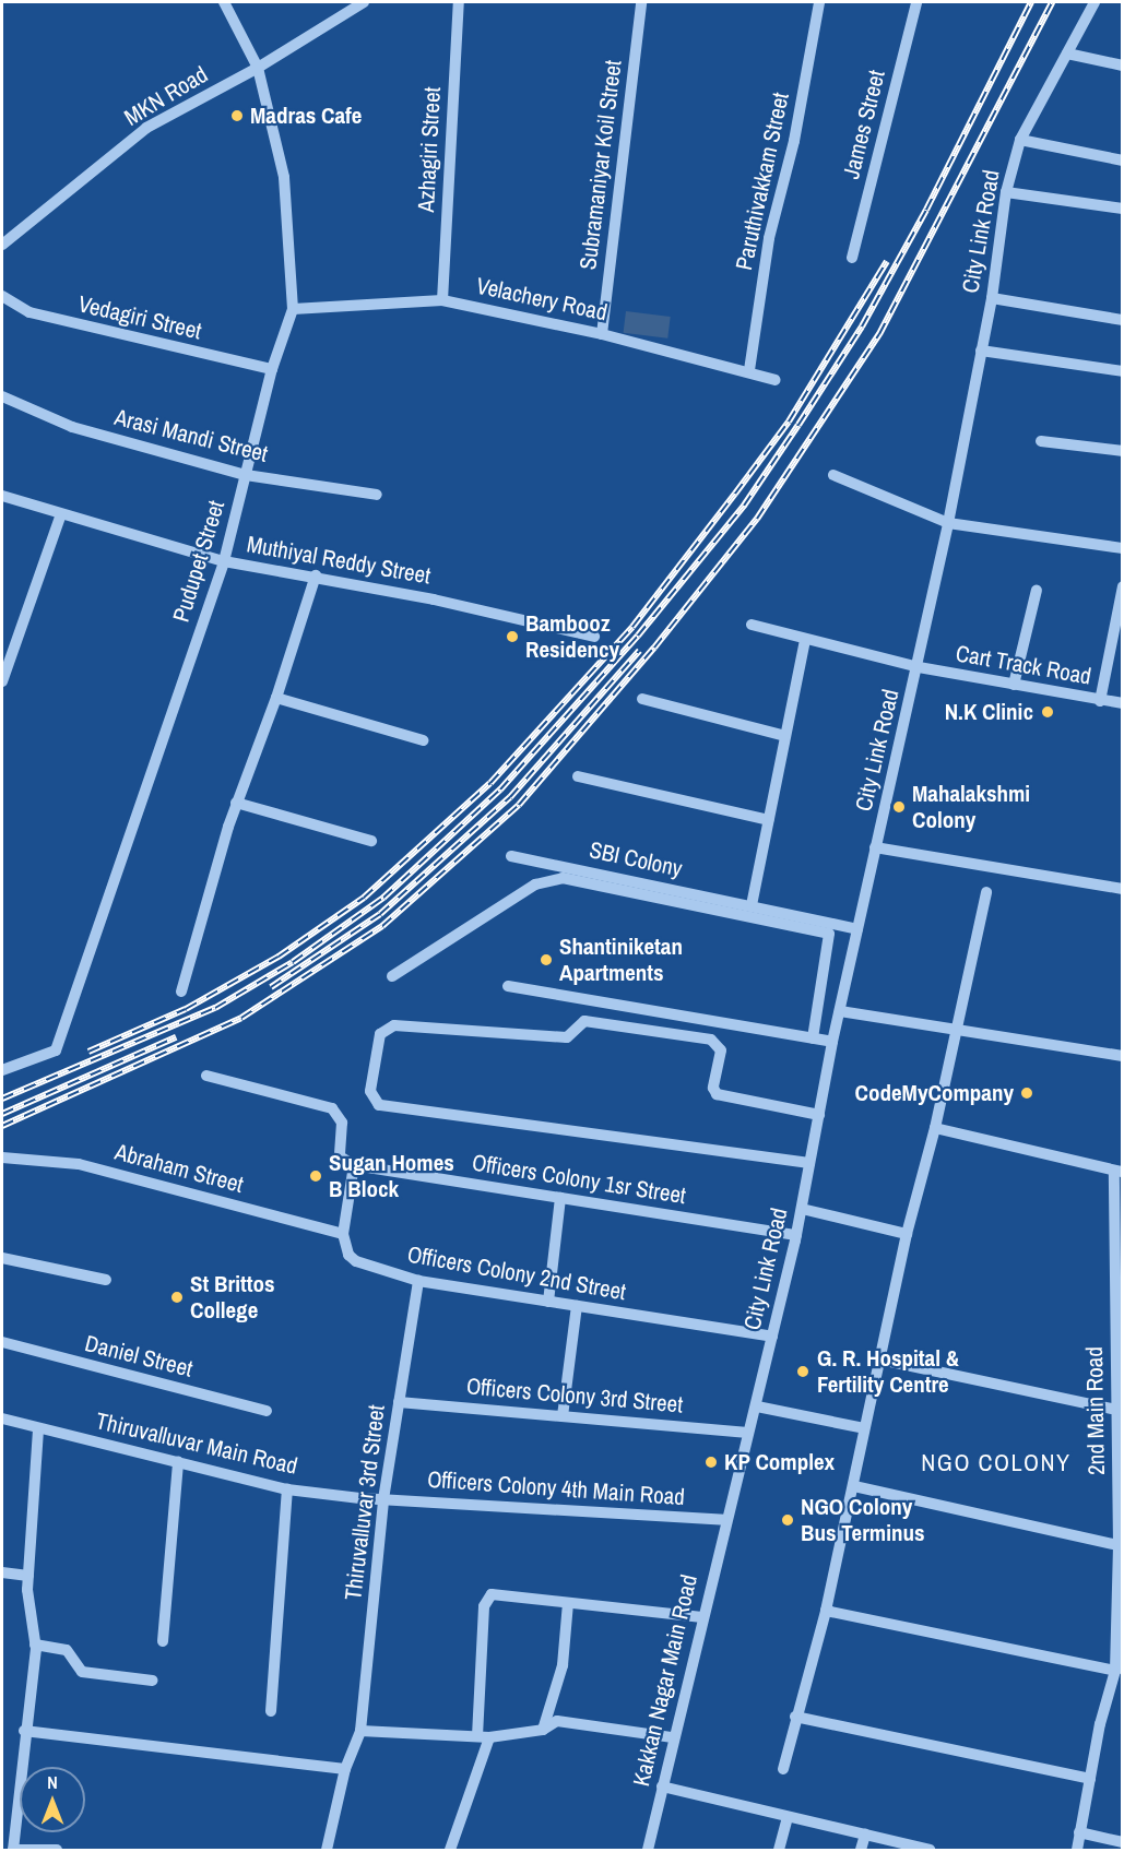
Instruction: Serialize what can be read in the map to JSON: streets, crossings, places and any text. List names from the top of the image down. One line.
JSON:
{"streets":{"street":["MKN Road","James Street","Azhagiri Street","Subramaniyar Koil Street","Paruthivakkam Street","City Link Road","Velachery Road","Vedagiri Street","Arasi Mandi Street","Muthiyal Reddy Street","Pudupet Street","Cart Track Road","SBI Colony","Abraham Street","Officers Colony 1sr Street","Officers Colony 2nd Street","Daniel Street","Officers Colony 3rd Street","2nd Main Road","Thiruvalluvar Main Road","Officers Colony 4th Main Road","Thiruvalluvar 3rd Street","Kakkan Nagar Main Road"]},"crossings":[["MKN Road","Pudupet Street"],["Azhagiri Street","Velachery Road"],["Subramaniyar Koil Street","Velachery Road"],["Paruthivakkam Street","Velachery Road"],["City Link Road","Cart Track Road"],["City Link Road","SBI Colony"],["City Link Road","Officers Colony 1sr Street"],["City Link Road","Officers Colony 2nd Street"],["City Link Road","Officers Colony 3rd Street"],["City Link Road","Officers Colony 4th Main Road"],["City Link Road","Kakkan Nagar Main Road"],["Velachery Road","Pudupet Street"],["Vedagiri Street","Pudupet Street"],["Arasi Mandi Street","Pudupet Street"],["Muthiyal Reddy Street","Pudupet Street"],["Abraham Street","Officers Colony 2nd Street"],["Officers Colony 2nd Street","Thiruvalluvar 3rd Street"],["Officers Colony 3rd Street","Thiruvalluvar 3rd Street"],["Thiruvalluvar Main Road","Officers Colony 4th Main Road"],["Thiruvalluvar Main Road","Thiruvalluvar 3rd Street"],["Officers Colony 4th Main Road","Thiruvalluvar 3rd Street"],["Officers Colony 4th Main Road","Kakkan Nagar Main Road"]],"districts":["NGO COLONY"],"places":["Madras Cafe","Bambooz Residency","N.K Clinic","Mahalakshmi Colony","Shantiniketan Apartments","CodeMyCompany","Sugan Homes B Block","St Brittos College","G. R. Hospital & Fertility Centre","KP Complex","NGO Colony Bus Terminus"],"north":"top"}
